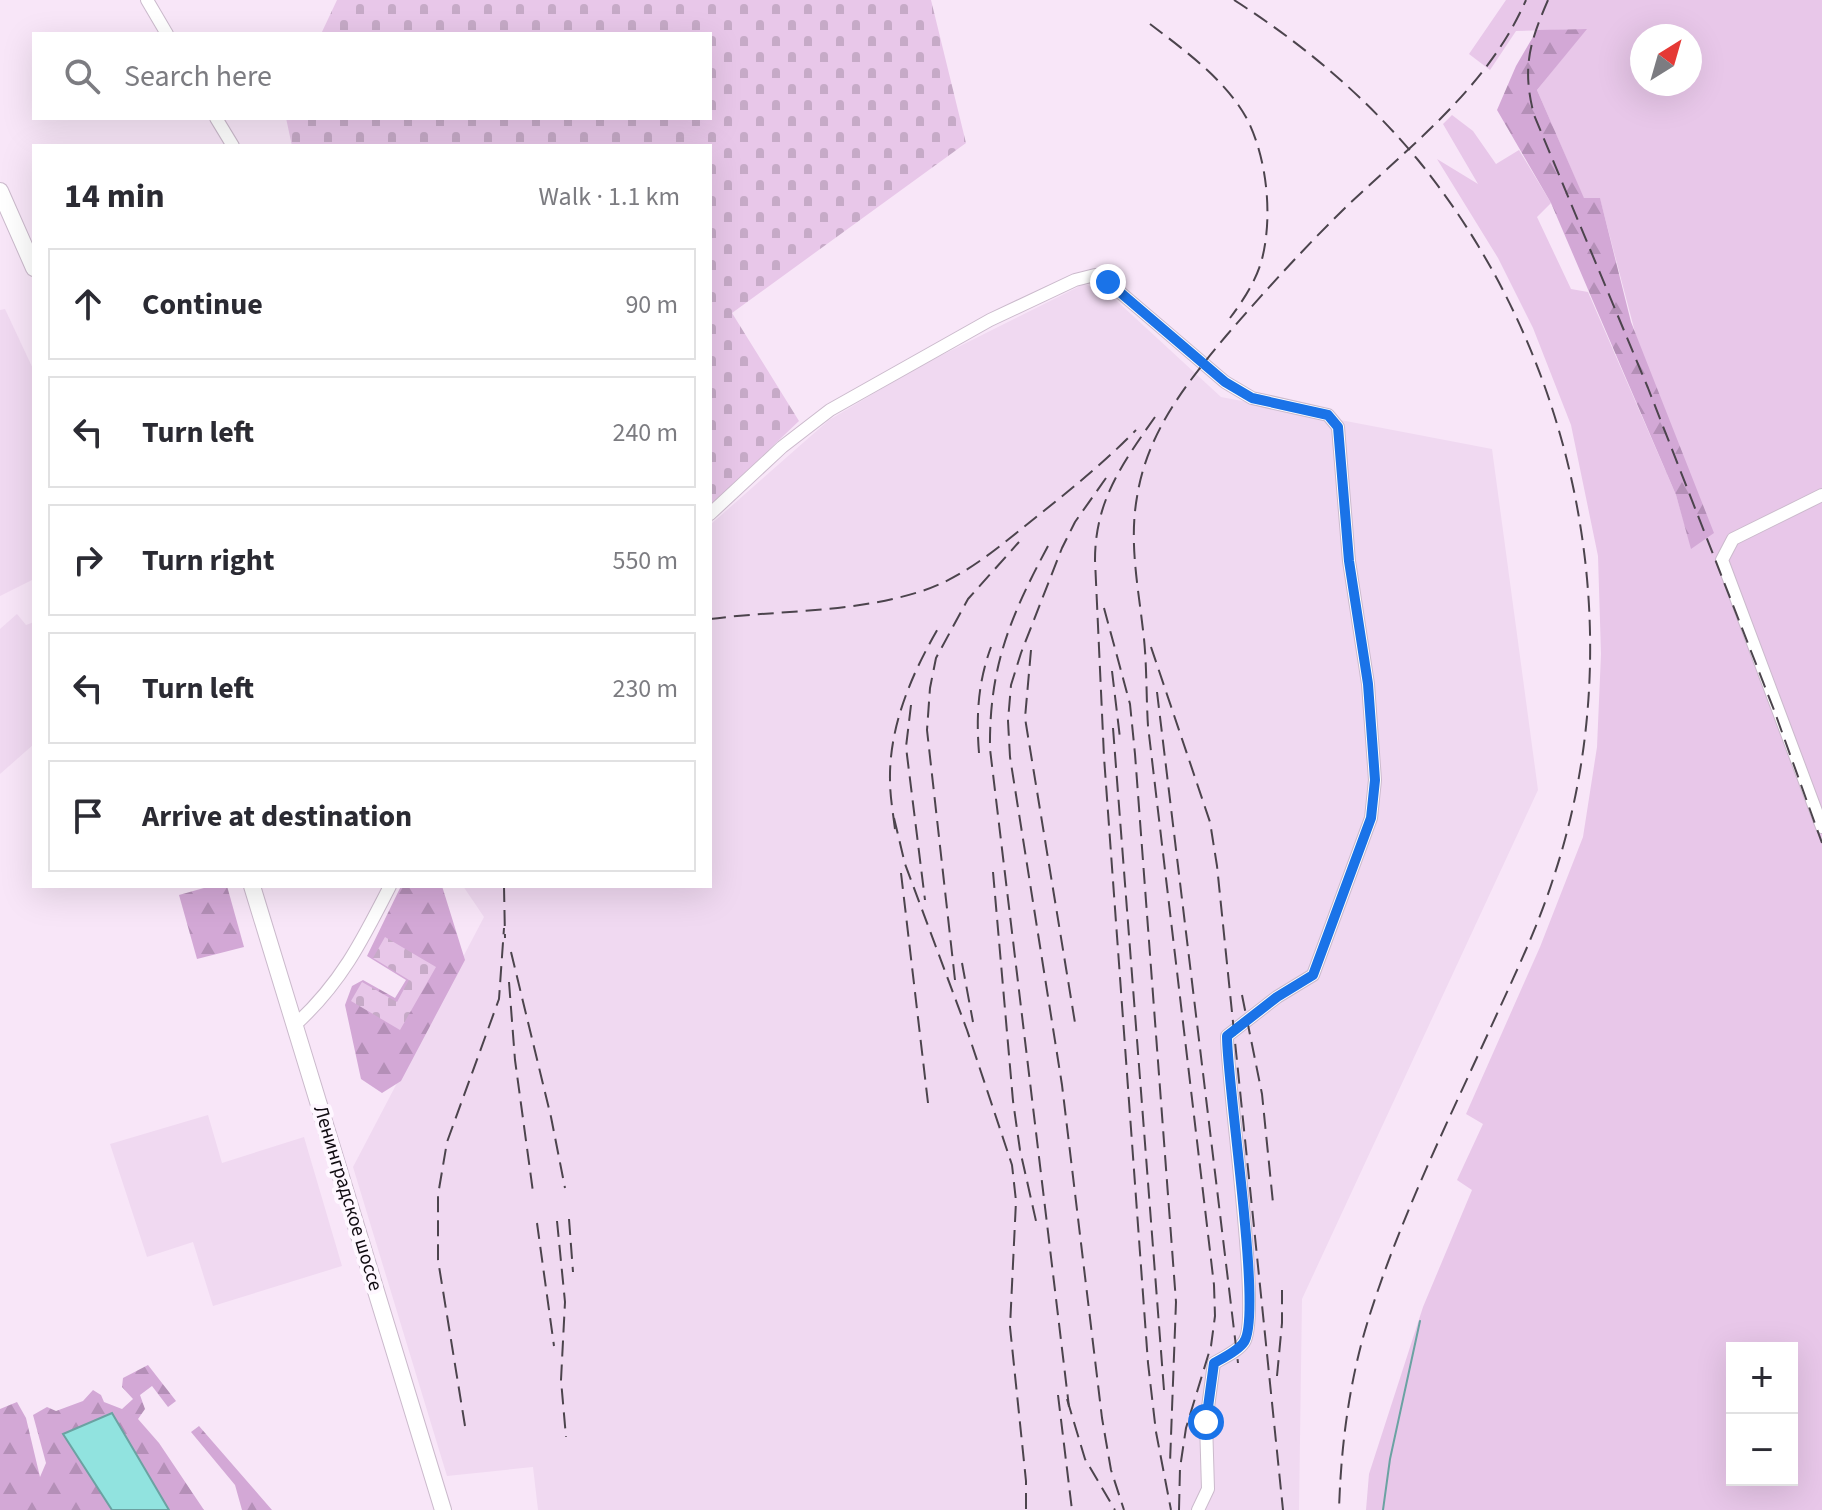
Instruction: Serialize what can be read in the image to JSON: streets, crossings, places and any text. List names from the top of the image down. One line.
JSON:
{"streets":{"main road":["Ленинградское шоссе"]},"north":"top right","page":{"search":"Search here","heading":["14 min","Walk · 1.1 km"],"list":[["Continue","90 m"],["Turn left","240 m"],["Turn right","550 m"],["Turn left","230 m"],"Arrive at destination"],"map_buttons":["+","−"]}}
